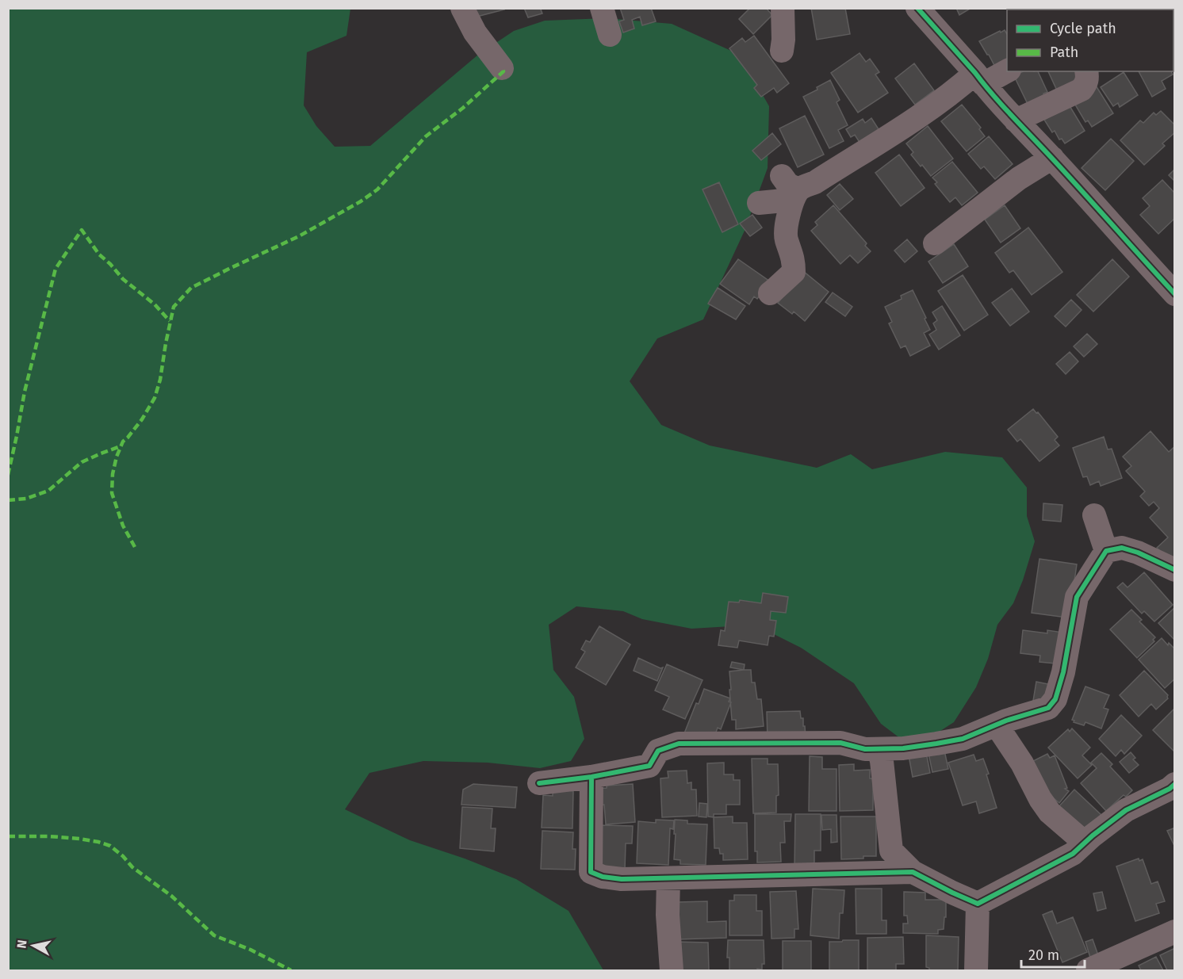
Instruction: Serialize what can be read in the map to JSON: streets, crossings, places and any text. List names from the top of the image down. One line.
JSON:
{"legend":["Cycle path","Path"],"scale_bar":"20 m","north":"left"}
